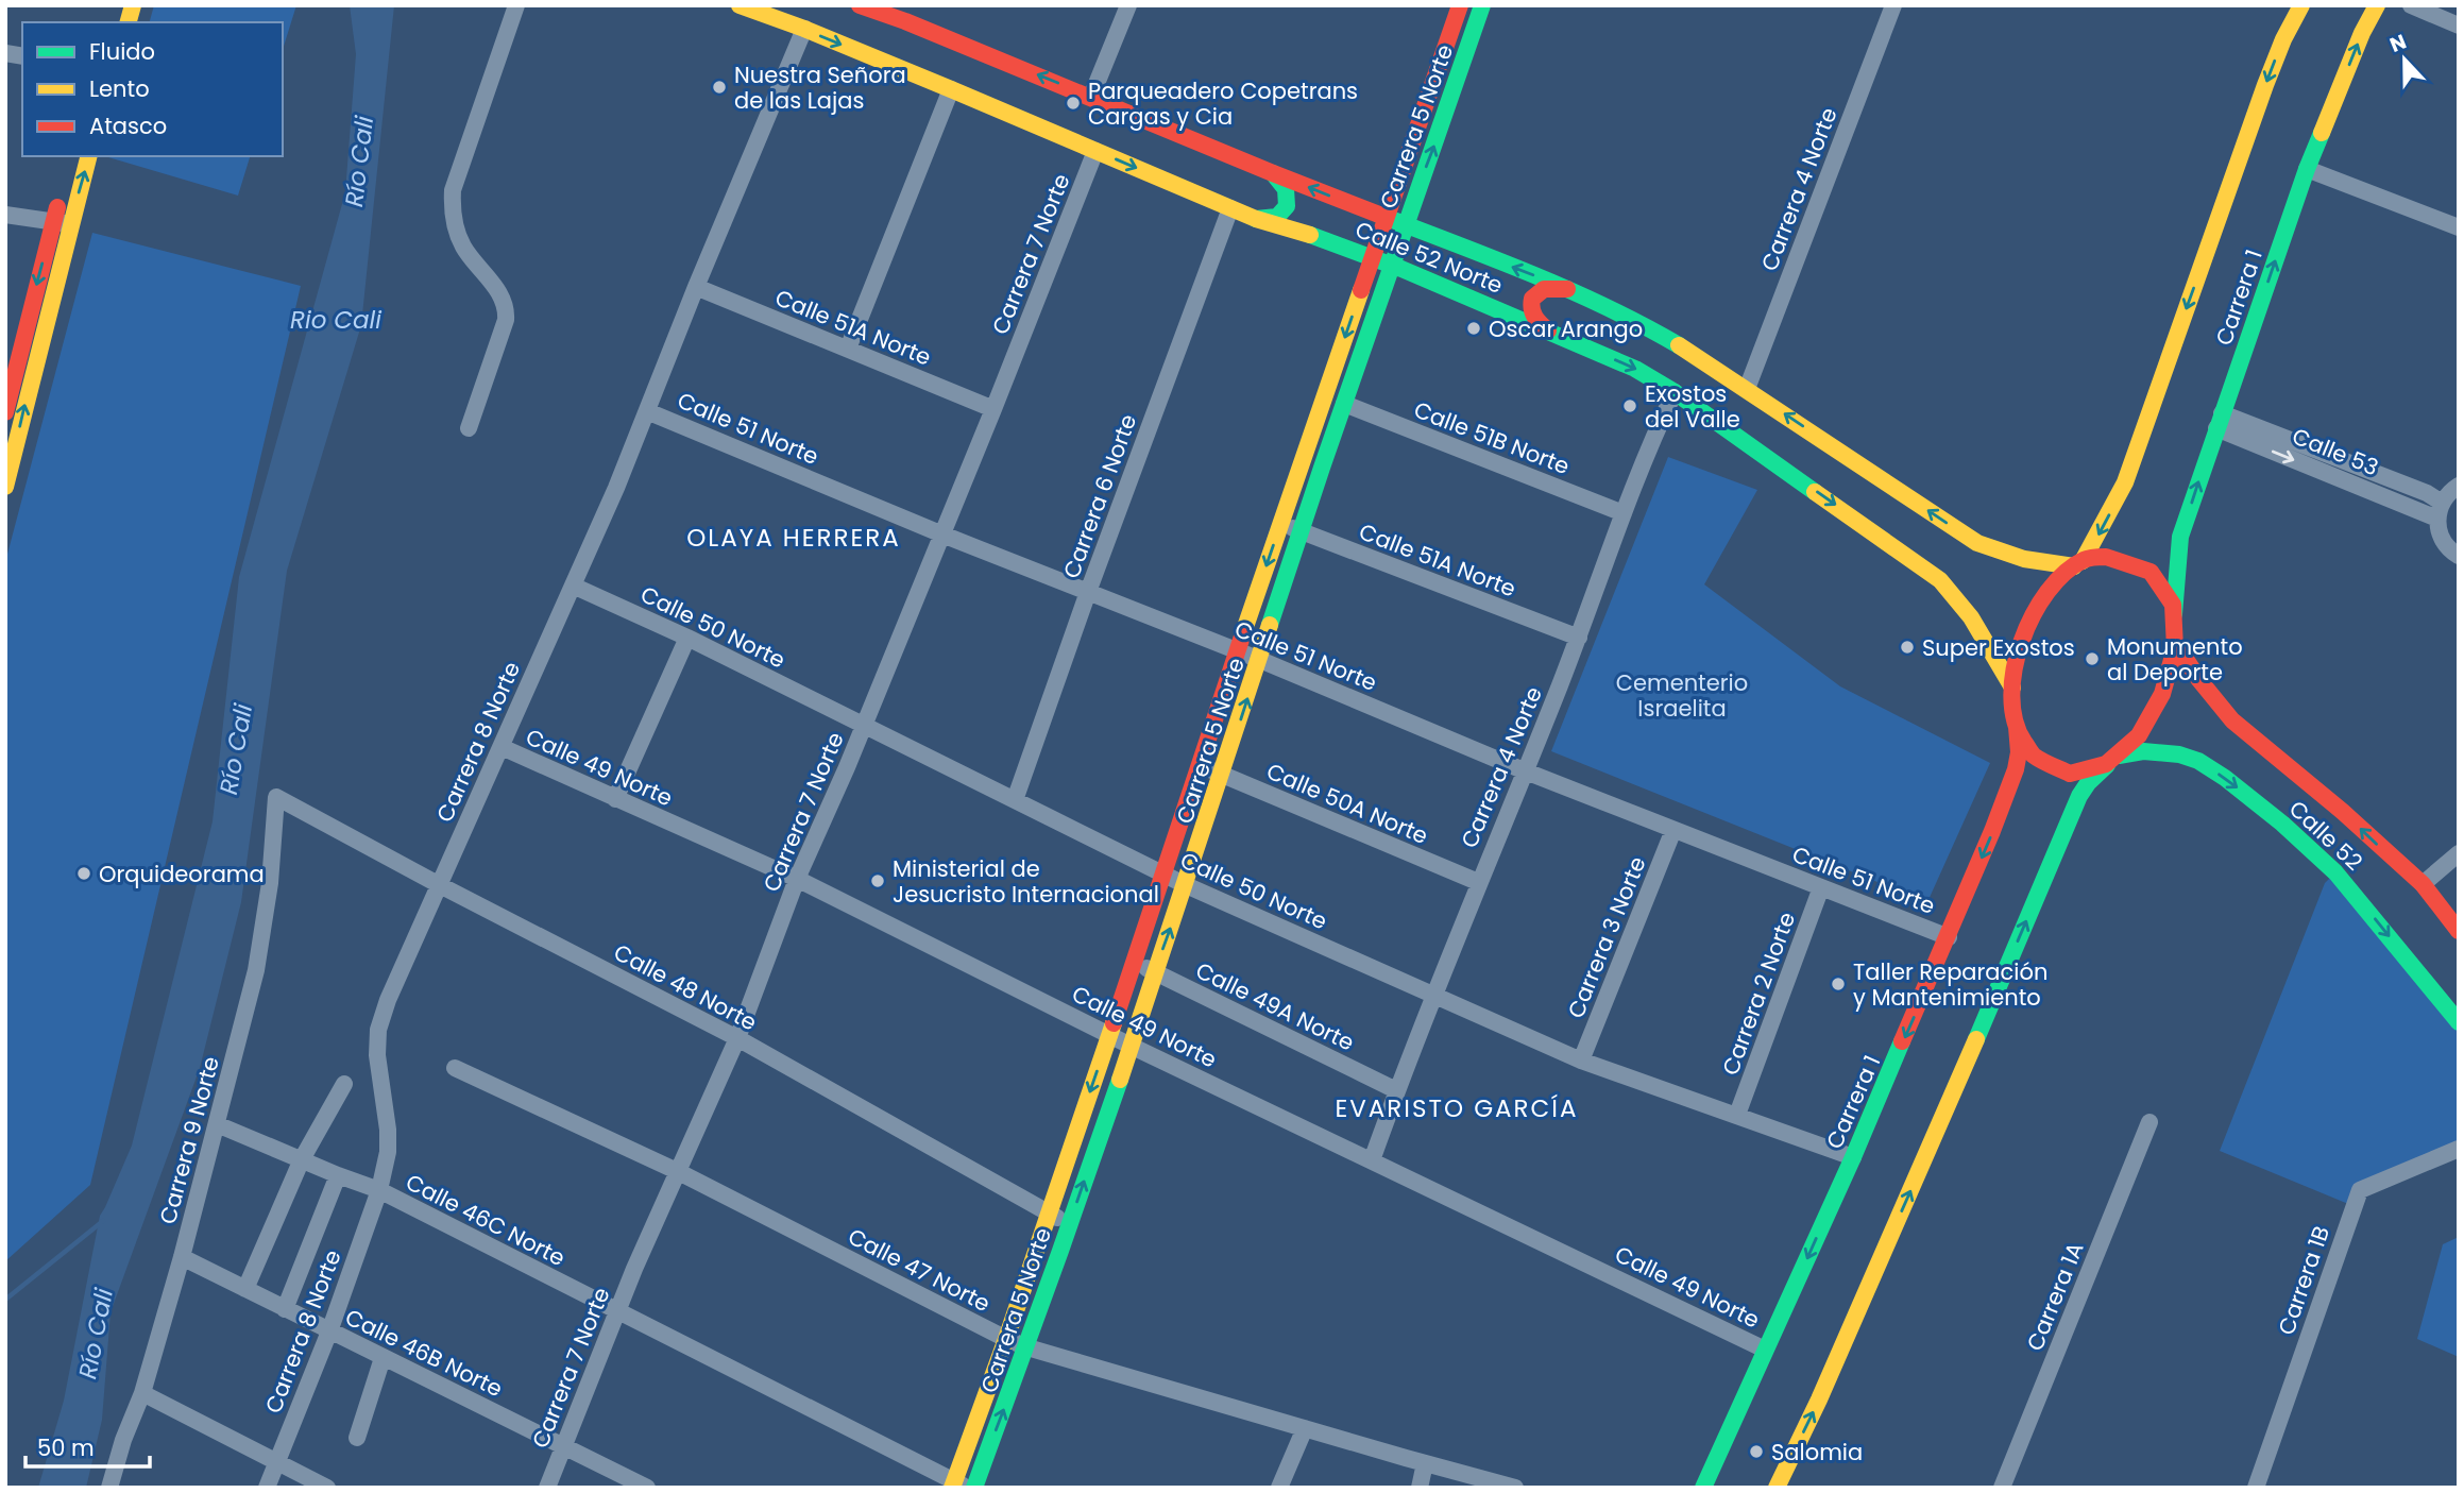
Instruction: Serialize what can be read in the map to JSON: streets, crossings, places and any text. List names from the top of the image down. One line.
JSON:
{"streets":{"main road":["Carrera 5 Norte","Calle 52 Norte","Carrera 1","Calle 52"],"street":["Carrera 4 Norte","Carrera 7 Norte","Calle 51A Norte","Calle 51 Norte","Calle 51B Norte","Calle 53","Carrera 6 Norte","Calle 50 Norte","Carrera 8 Norte","Calle 49 Norte","Calle 50A Norte","Carrera 3 Norte","Calle 48 Norte","Carrera 2 Norte","Calle 49A Norte","Carrera 9 Norte","Calle 46C Norte","Calle 47 Norte","Carrera 1B","Carrera 1A","Calle 46B Norte"]},"crossings":[["Carrera 5 Norte","Calle 52 Norte"],["Carrera 5 Norte","Calle 51A Norte"],["Carrera 5 Norte","Calle 51 Norte"],["Carrera 5 Norte","Calle 51B Norte"],["Carrera 5 Norte","Calle 50 Norte"],["Carrera 5 Norte","Calle 49 Norte"],["Carrera 5 Norte","Calle 50A Norte"],["Carrera 5 Norte","Calle 48 Norte"],["Carrera 5 Norte","Calle 49A Norte"],["Carrera 5 Norte","Calle 46C Norte"],["Carrera 5 Norte","Calle 47 Norte"],["Carrera 4 Norte","Calle 52 Norte"],["Carrera 4 Norte","Calle 51A Norte"],["Carrera 4 Norte","Calle 51 Norte"],["Carrera 4 Norte","Calle 51B Norte"],["Carrera 4 Norte","Calle 50 Norte"],["Carrera 4 Norte","Calle 49 Norte"],["Carrera 4 Norte","Calle 50A Norte"],["Carrera 4 Norte","Calle 49A Norte"],["Carrera 7 Norte","Calle 52 Norte"],["Carrera 7 Norte","Calle 51A Norte"],["Carrera 7 Norte","Calle 51 Norte"],["Carrera 7 Norte","Calle 50 Norte"],["Carrera 7 Norte","Calle 49 Norte"],["Carrera 7 Norte","Calle 48 Norte"],["Carrera 7 Norte","Calle 46C Norte"],["Carrera 7 Norte","Calle 47 Norte"],["Carrera 7 Norte","Calle 46B Norte"],["Calle 52 Norte","Carrera 1"],["Calle 52 Norte","Carrera 6 Norte"],["Calle 52 Norte","Carrera 8 Norte"],["Calle 52 Norte","Calle 52"],["Carrera 1","Calle 51 Norte"],["Carrera 1","Calle 53"],["Carrera 1","Calle 50 Norte"],["Carrera 1","Calle 49 Norte"],["Carrera 1","Calle 52"],["Calle 51A Norte","Carrera 8 Norte"],["Calle 51 Norte","Carrera 6 Norte"],["Calle 51 Norte","Carrera 8 Norte"],["Calle 51 Norte","Carrera 3 Norte"],["Calle 51 Norte","Carrera 2 Norte"],["Carrera 6 Norte","Calle 50 Norte"],["Calle 50 Norte","Carrera 8 Norte"],["Calle 50 Norte","Carrera 3 Norte"],["Calle 50 Norte","Carrera 2 Norte"],["Carrera 8 Norte","Calle 49 Norte"],["Carrera 8 Norte","Calle 48 Norte"],["Carrera 8 Norte","Calle 46C Norte"],["Carrera 8 Norte","Calle 46B Norte"],["Calle 48 Norte","Carrera 9 Norte"],["Carrera 9 Norte","Calle 46C Norte"],["Carrera 9 Norte","Calle 46B Norte"]],"districts":["OLAYA HERRERA","EVARISTO GARCÍA"],"water":["Río Cali","Rio Cali"],"parks":["Cementerio Israelita"],"places":["Nuestra Señora de las Lajas","Parqueadero Copetrans Cargas y Cia","Oscar Arango","Exostos del Valle","Super Exostos","Monumento al Deporte","Orquideorama","Ministerial de Jesucristo Internacional","Taller Reparación y Mantenimiento","Salomia"],"legend":["Fluido","Lento","Atasco"],"scale_bar":"50 m","north":"top"}
